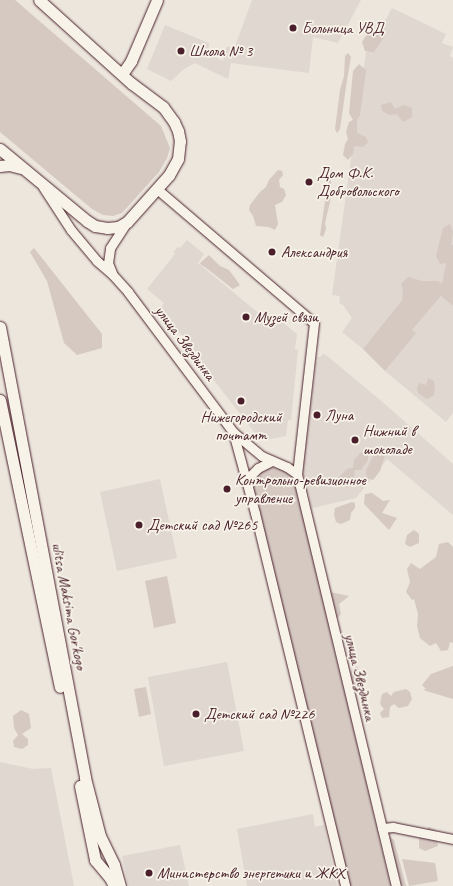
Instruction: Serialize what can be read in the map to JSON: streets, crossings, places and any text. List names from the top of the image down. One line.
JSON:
{"streets":{"main road":["ulitsa Maksima Gor'kogo"],"street":["улица Звездинка"]},"places":["Больница УВД","Школа № 3","Дом Ф.К. Добровольского","Александрия","Музей связи","Нижегородский почтамт","Луна","Нижний в шоколаде","Контрольно-ревизионное управление","Детский сад №265","Детский сад №226","Министерство энергетики и ЖКХ"]}
